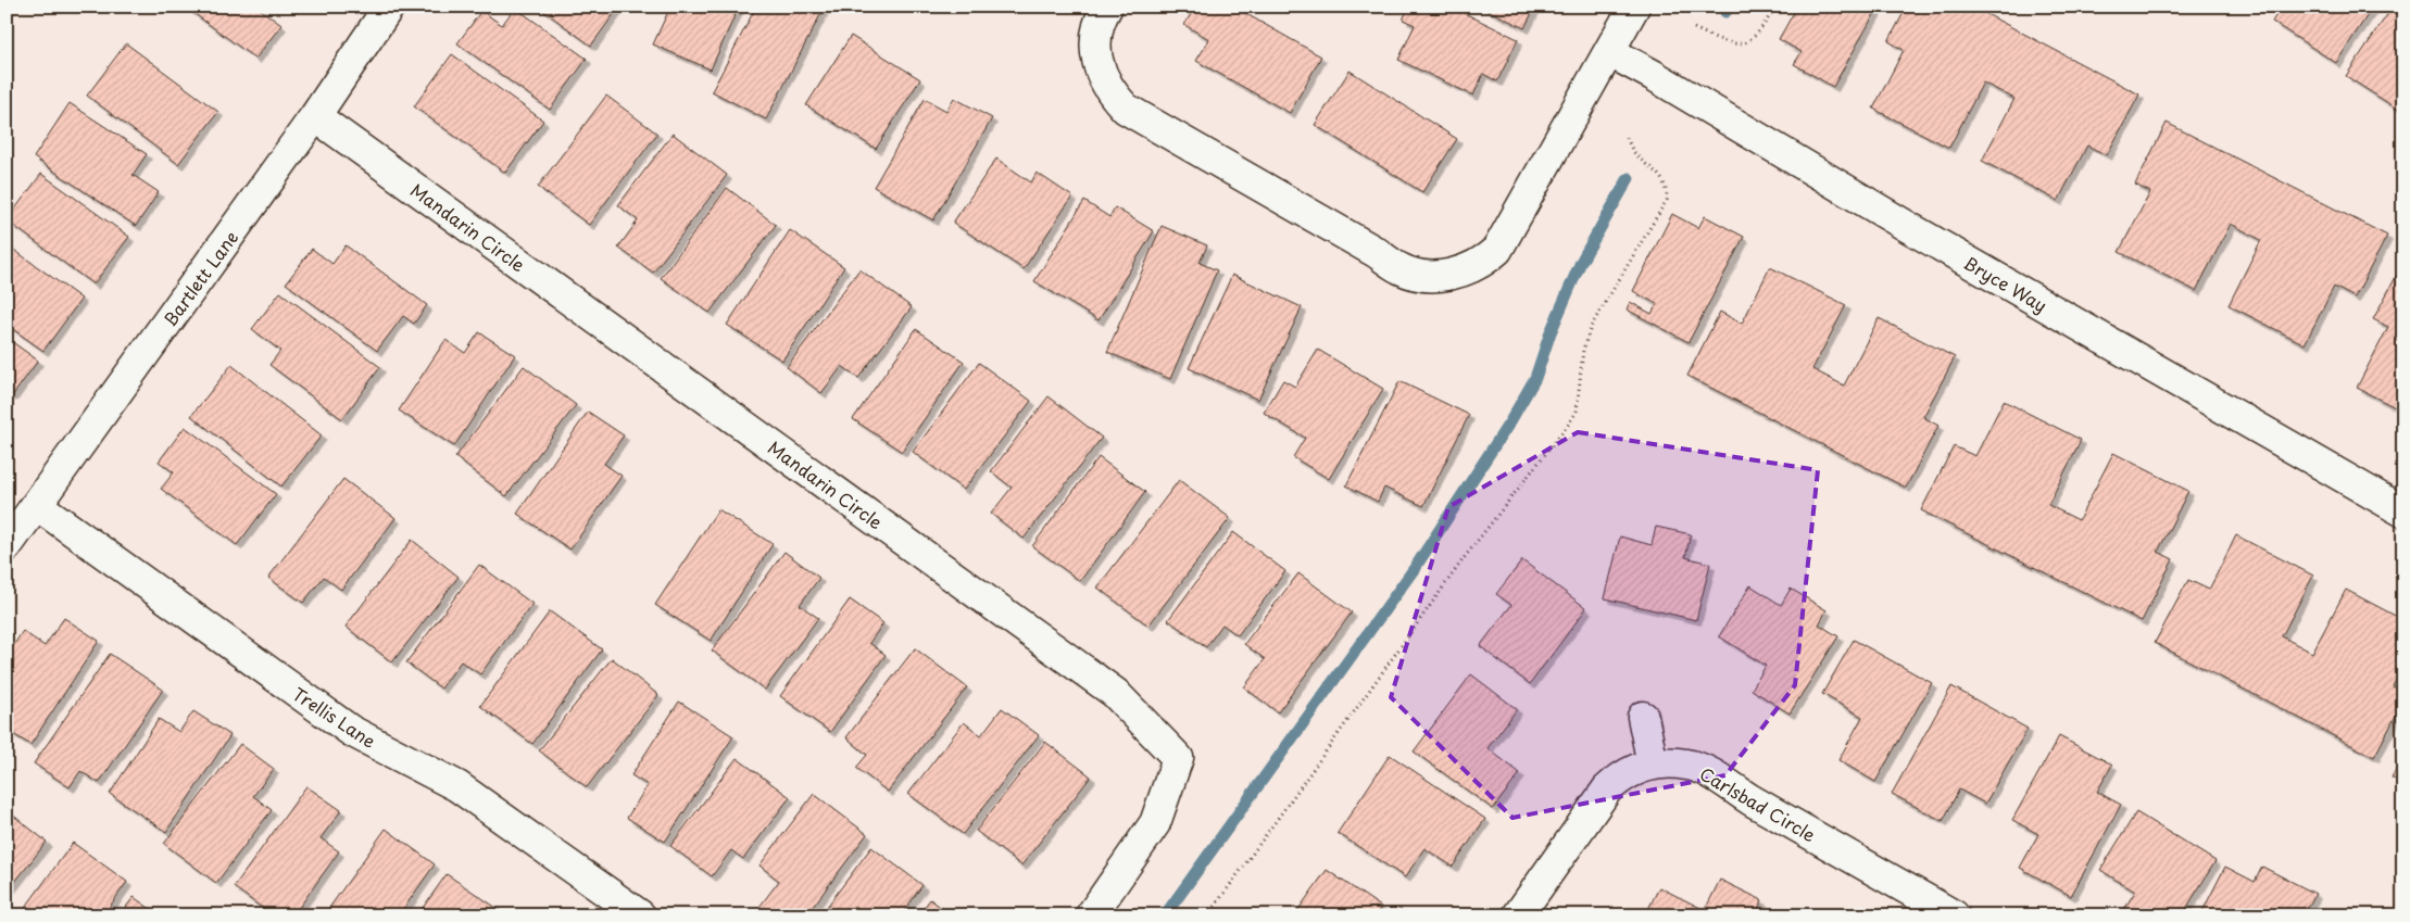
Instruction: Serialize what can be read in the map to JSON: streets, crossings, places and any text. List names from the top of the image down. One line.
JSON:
{"streets":{"street":["Mandarin Circle","Bartlett Lane","Bryce Way","Trellis Lane","Carlsbad Circle"]},"crossings":[["Mandarin Circle","Bartlett Lane"],["Bartlett Lane","Trellis Lane"]]}
